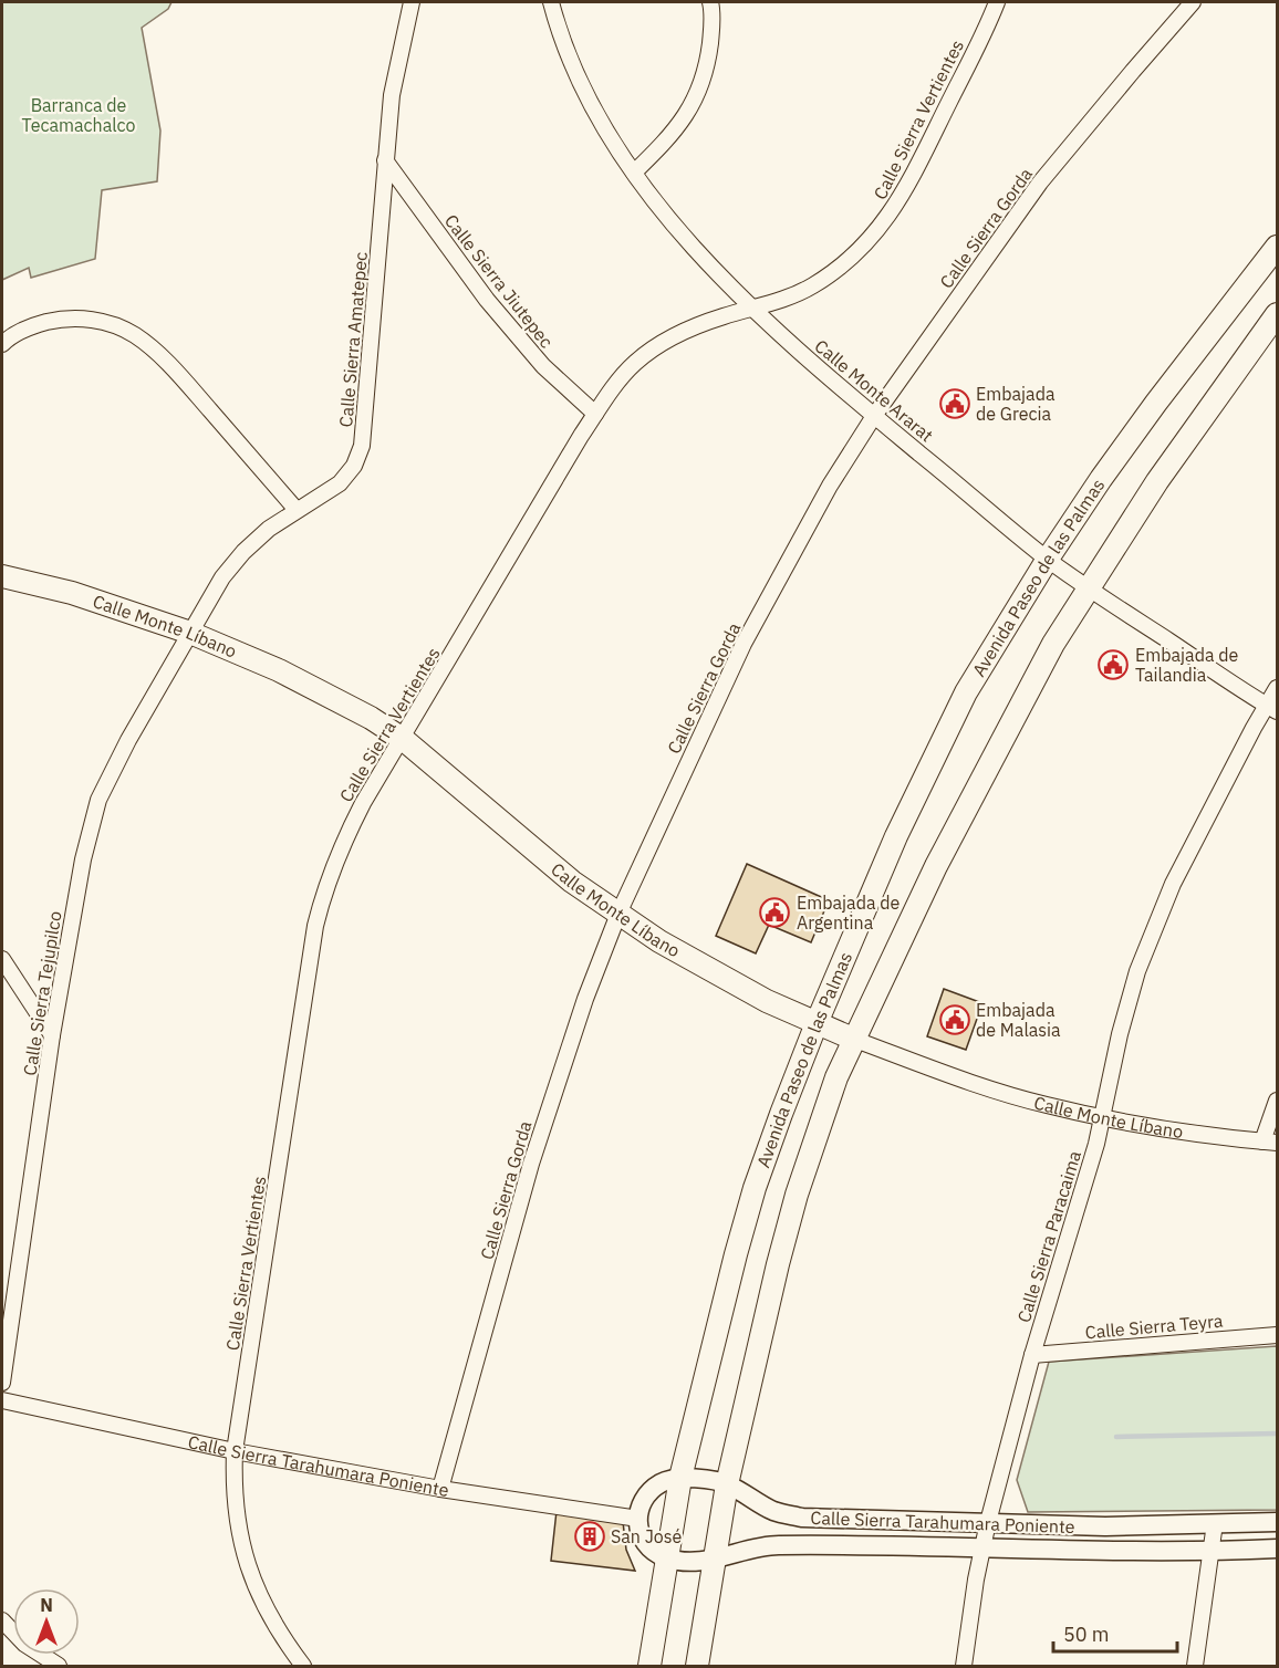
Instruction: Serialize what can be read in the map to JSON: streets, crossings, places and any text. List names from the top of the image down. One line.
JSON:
{"streets":{"main road":["Avenida Paseo de las Palmas","Calle Monte Líbano"],"street":["Calle Sierra Vertientes","Calle Sierra Gorda","Calle Sierra Jiutepec","Calle Sierra Amatepec","Calle Monte Ararat","Calle Sierra Tejupilco","Calle Sierra Paracaima","Calle Sierra Teyra","Calle Sierra Tarahumara Poniente"]},"crossings":[["Calle Sierra Vertientes","Calle Sierra Jiutepec"],["Calle Sierra Vertientes","Calle Monte Ararat"],["Calle Sierra Vertientes","Calle Monte Líbano"],["Calle Sierra Vertientes","Calle Sierra Tarahumara Poniente"],["Calle Sierra Gorda","Calle Monte Ararat"],["Calle Sierra Gorda","Calle Monte Líbano"],["Calle Sierra Gorda","Calle Sierra Tarahumara Poniente"],["Calle Sierra Jiutepec","Calle Sierra Amatepec"],["Calle Sierra Amatepec","Calle Monte Líbano"],["Calle Sierra Amatepec","Calle Sierra Tejupilco"],["Calle Monte Ararat","Avenida Paseo de las Palmas"],["Calle Monte Ararat","Calle Sierra Paracaima"],["Avenida Paseo de las Palmas","Calle Monte Líbano"],["Avenida Paseo de las Palmas","Calle Sierra Tarahumara Poniente"],["Calle Monte Líbano","Calle Sierra Tejupilco"],["Calle Monte Líbano","Calle Sierra Paracaima"],["Calle Sierra Paracaima","Calle Sierra Teyra"],["Calle Sierra Paracaima","Calle Sierra Tarahumara Poniente"]],"parks":["Barranca de Tecamachalco"],"places":{"public building":["Embajada de Grecia","Embajada de Tailandia","Embajada de Argentina","Embajada de Malasia"],"building":["San José"]},"scale_bar":"50 m","north":"top"}
